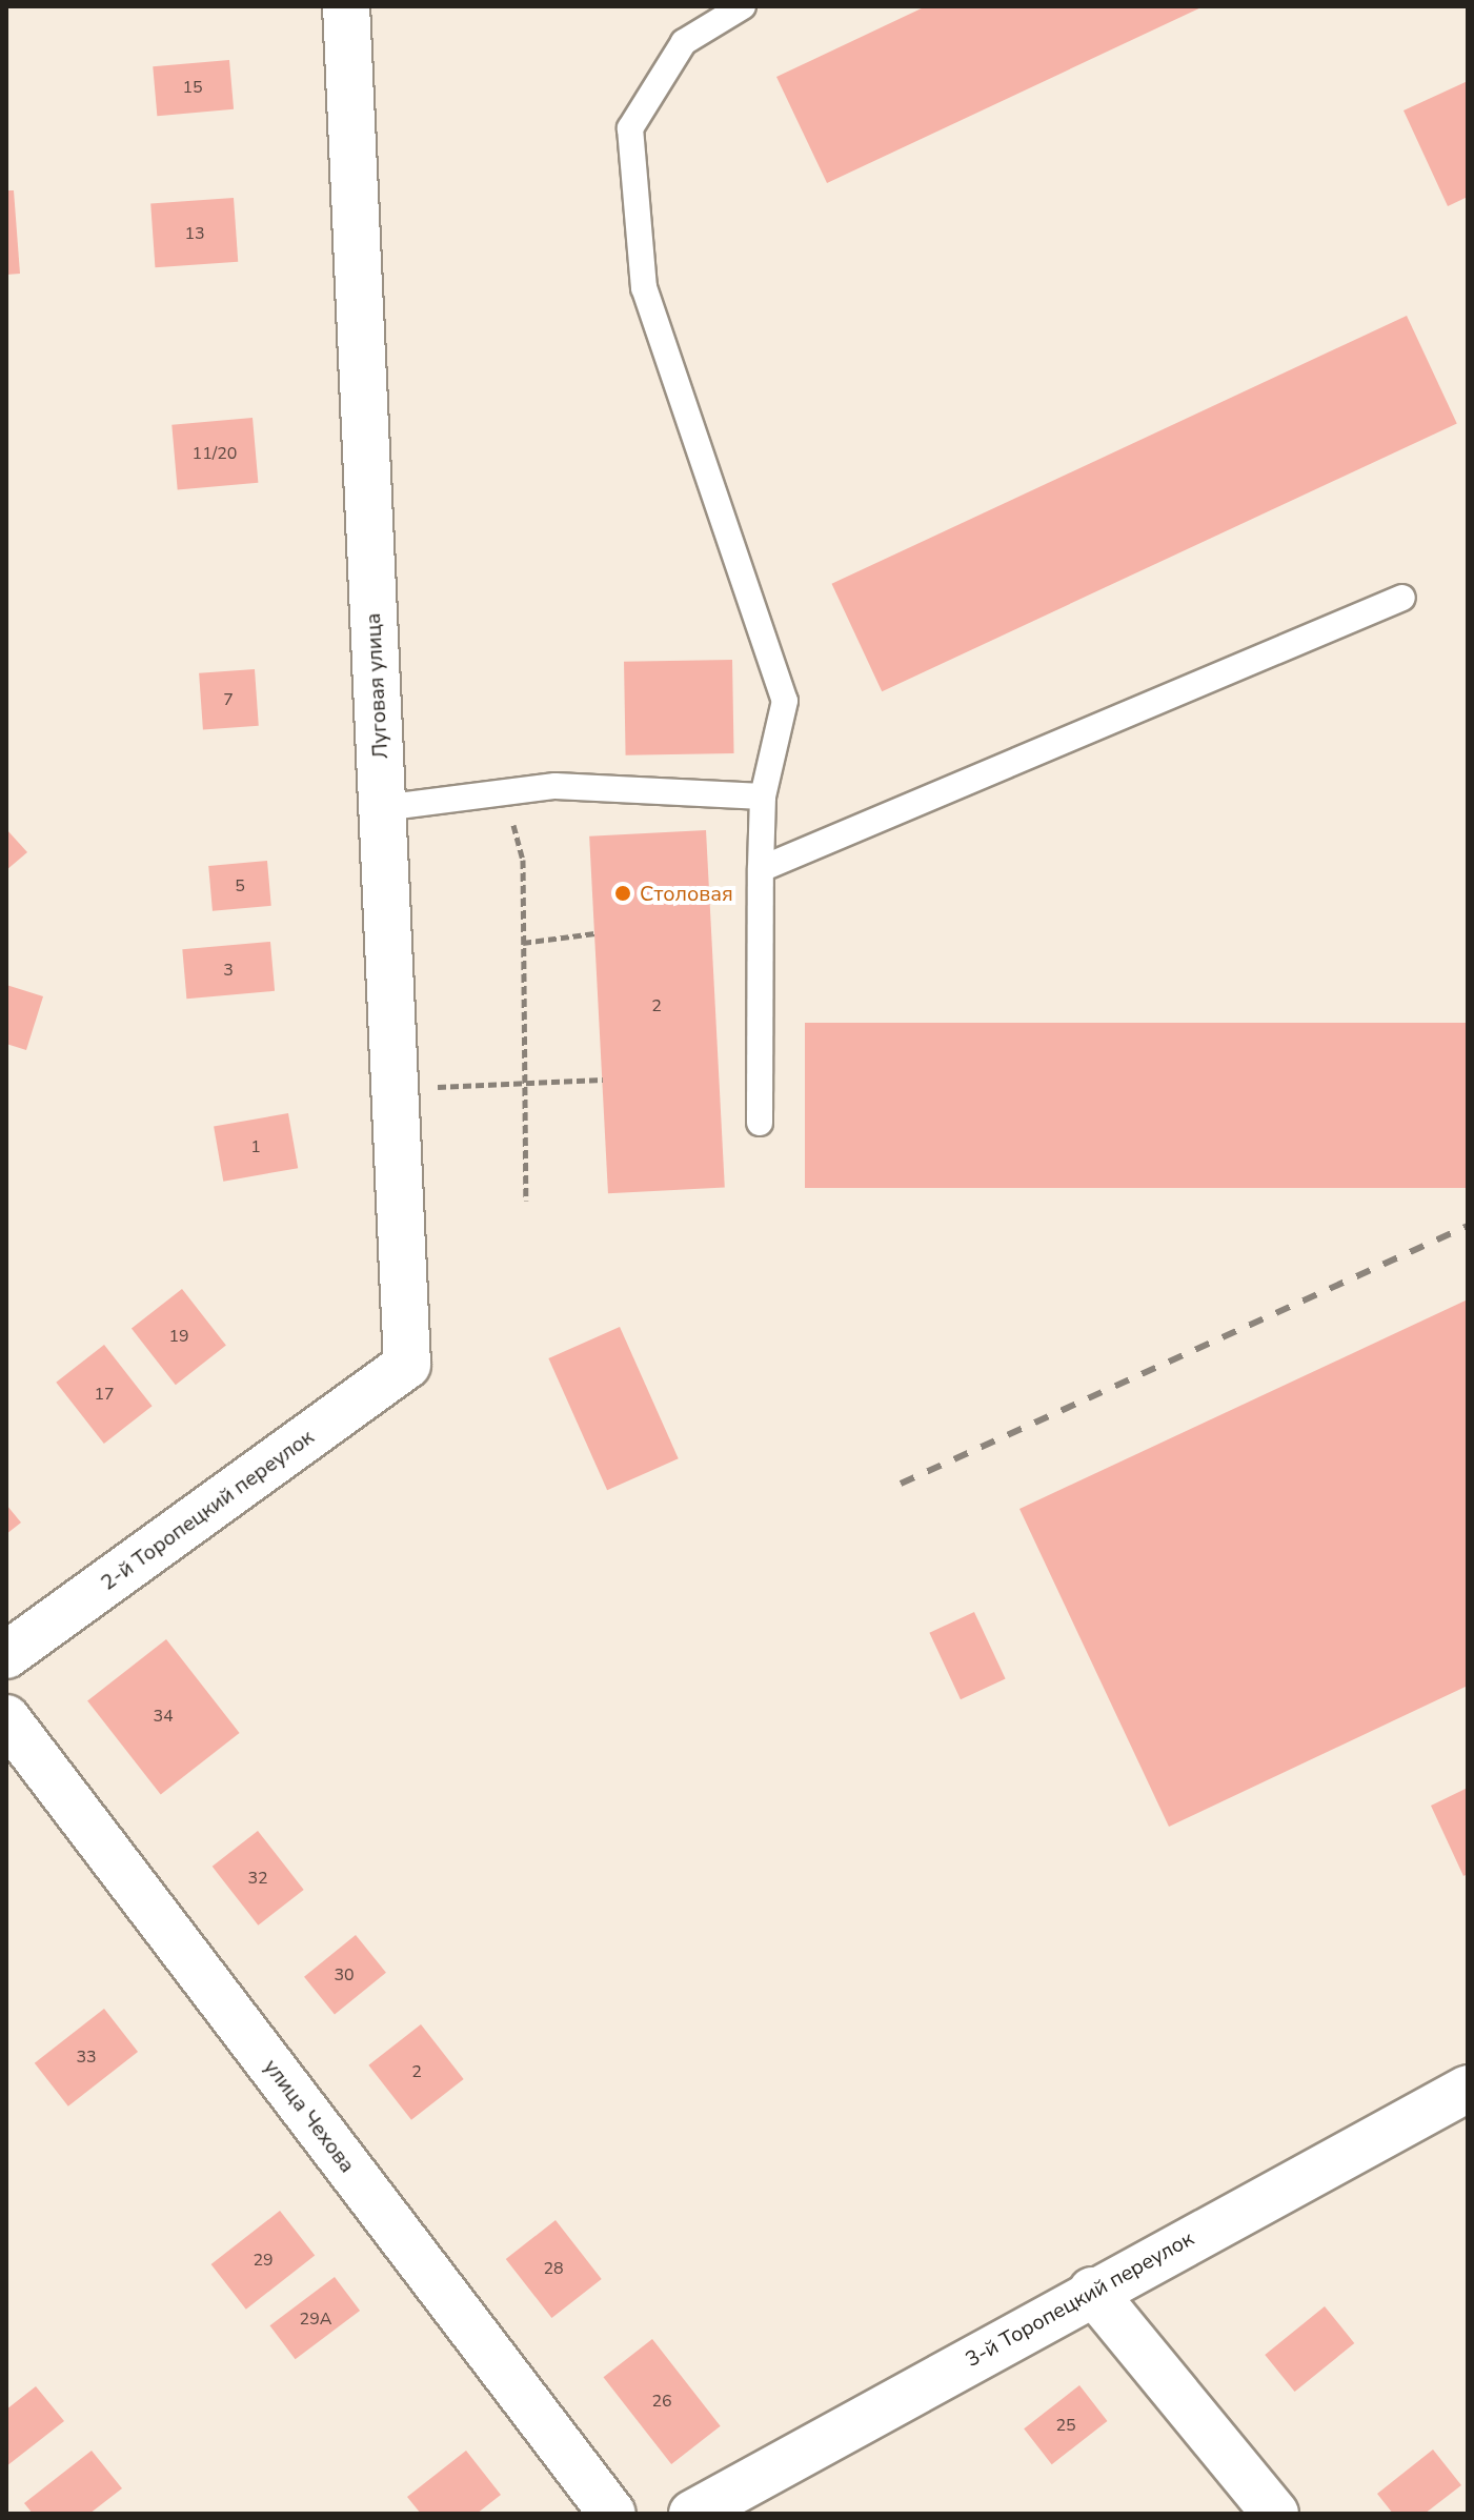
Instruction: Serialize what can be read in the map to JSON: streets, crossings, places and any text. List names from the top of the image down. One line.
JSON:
{"streets":{"street":["Луговая улица","2-й Торопецкий переулок","улица Чехова","3-й Торопецкий переулок"]},"crossings":[["Луговая улица","2-й Торопецкий переулок"]],"places":["Столовая"],"house_numbers":["15","13","11/20","7","5","3","2","1","19","17","34","32","30","33","2","29","28","29А","26","25"]}
